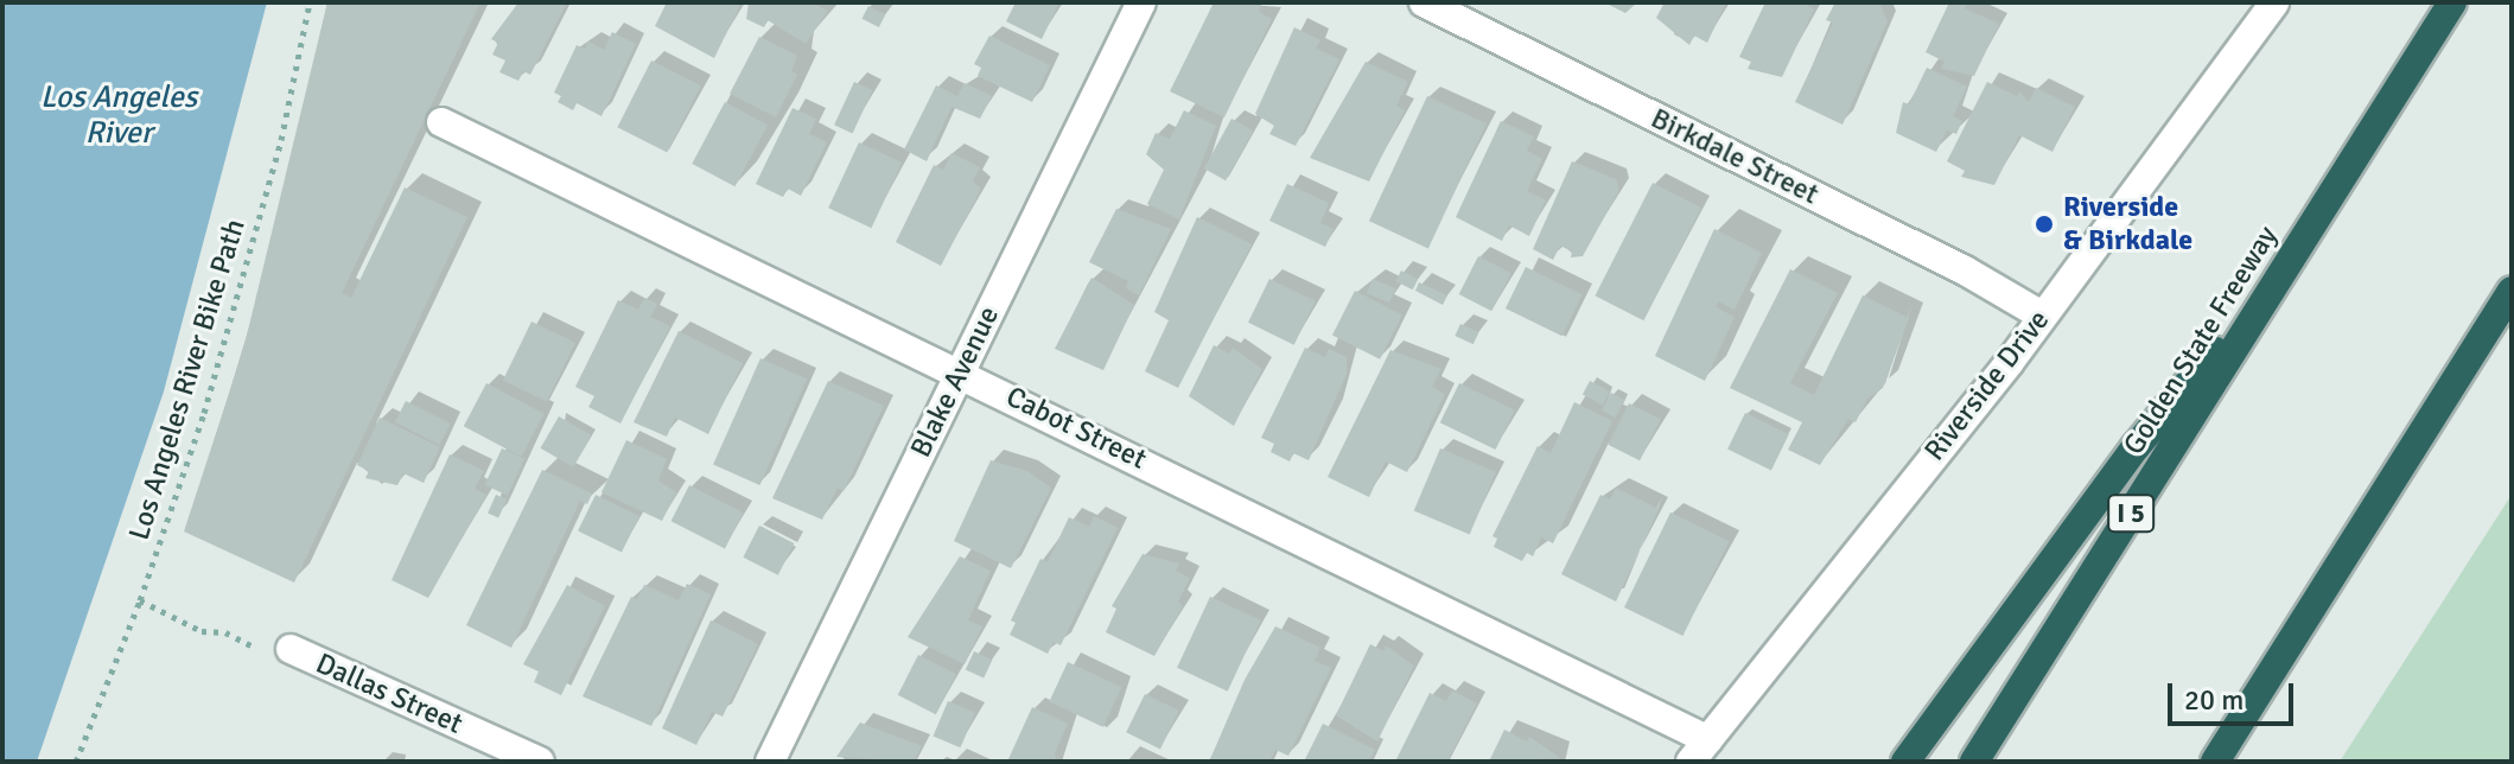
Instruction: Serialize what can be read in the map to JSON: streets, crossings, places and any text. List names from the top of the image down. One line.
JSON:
{"streets":{"highway":["Golden State Freeway","I 5"],"street":["Birkdale Street","Blake Avenue","Riverside Drive","Cabot Street","Dallas Street"],"path":["Los Angeles River Bike Path"]},"crossings":[["Birkdale Street","Riverside Drive"],["Blake Avenue","Cabot Street"],["Riverside Drive","Cabot Street"]],"water":["Los Angeles River"],"places":["Riverside & Birkdale"],"scale_bar":"20 m"}
